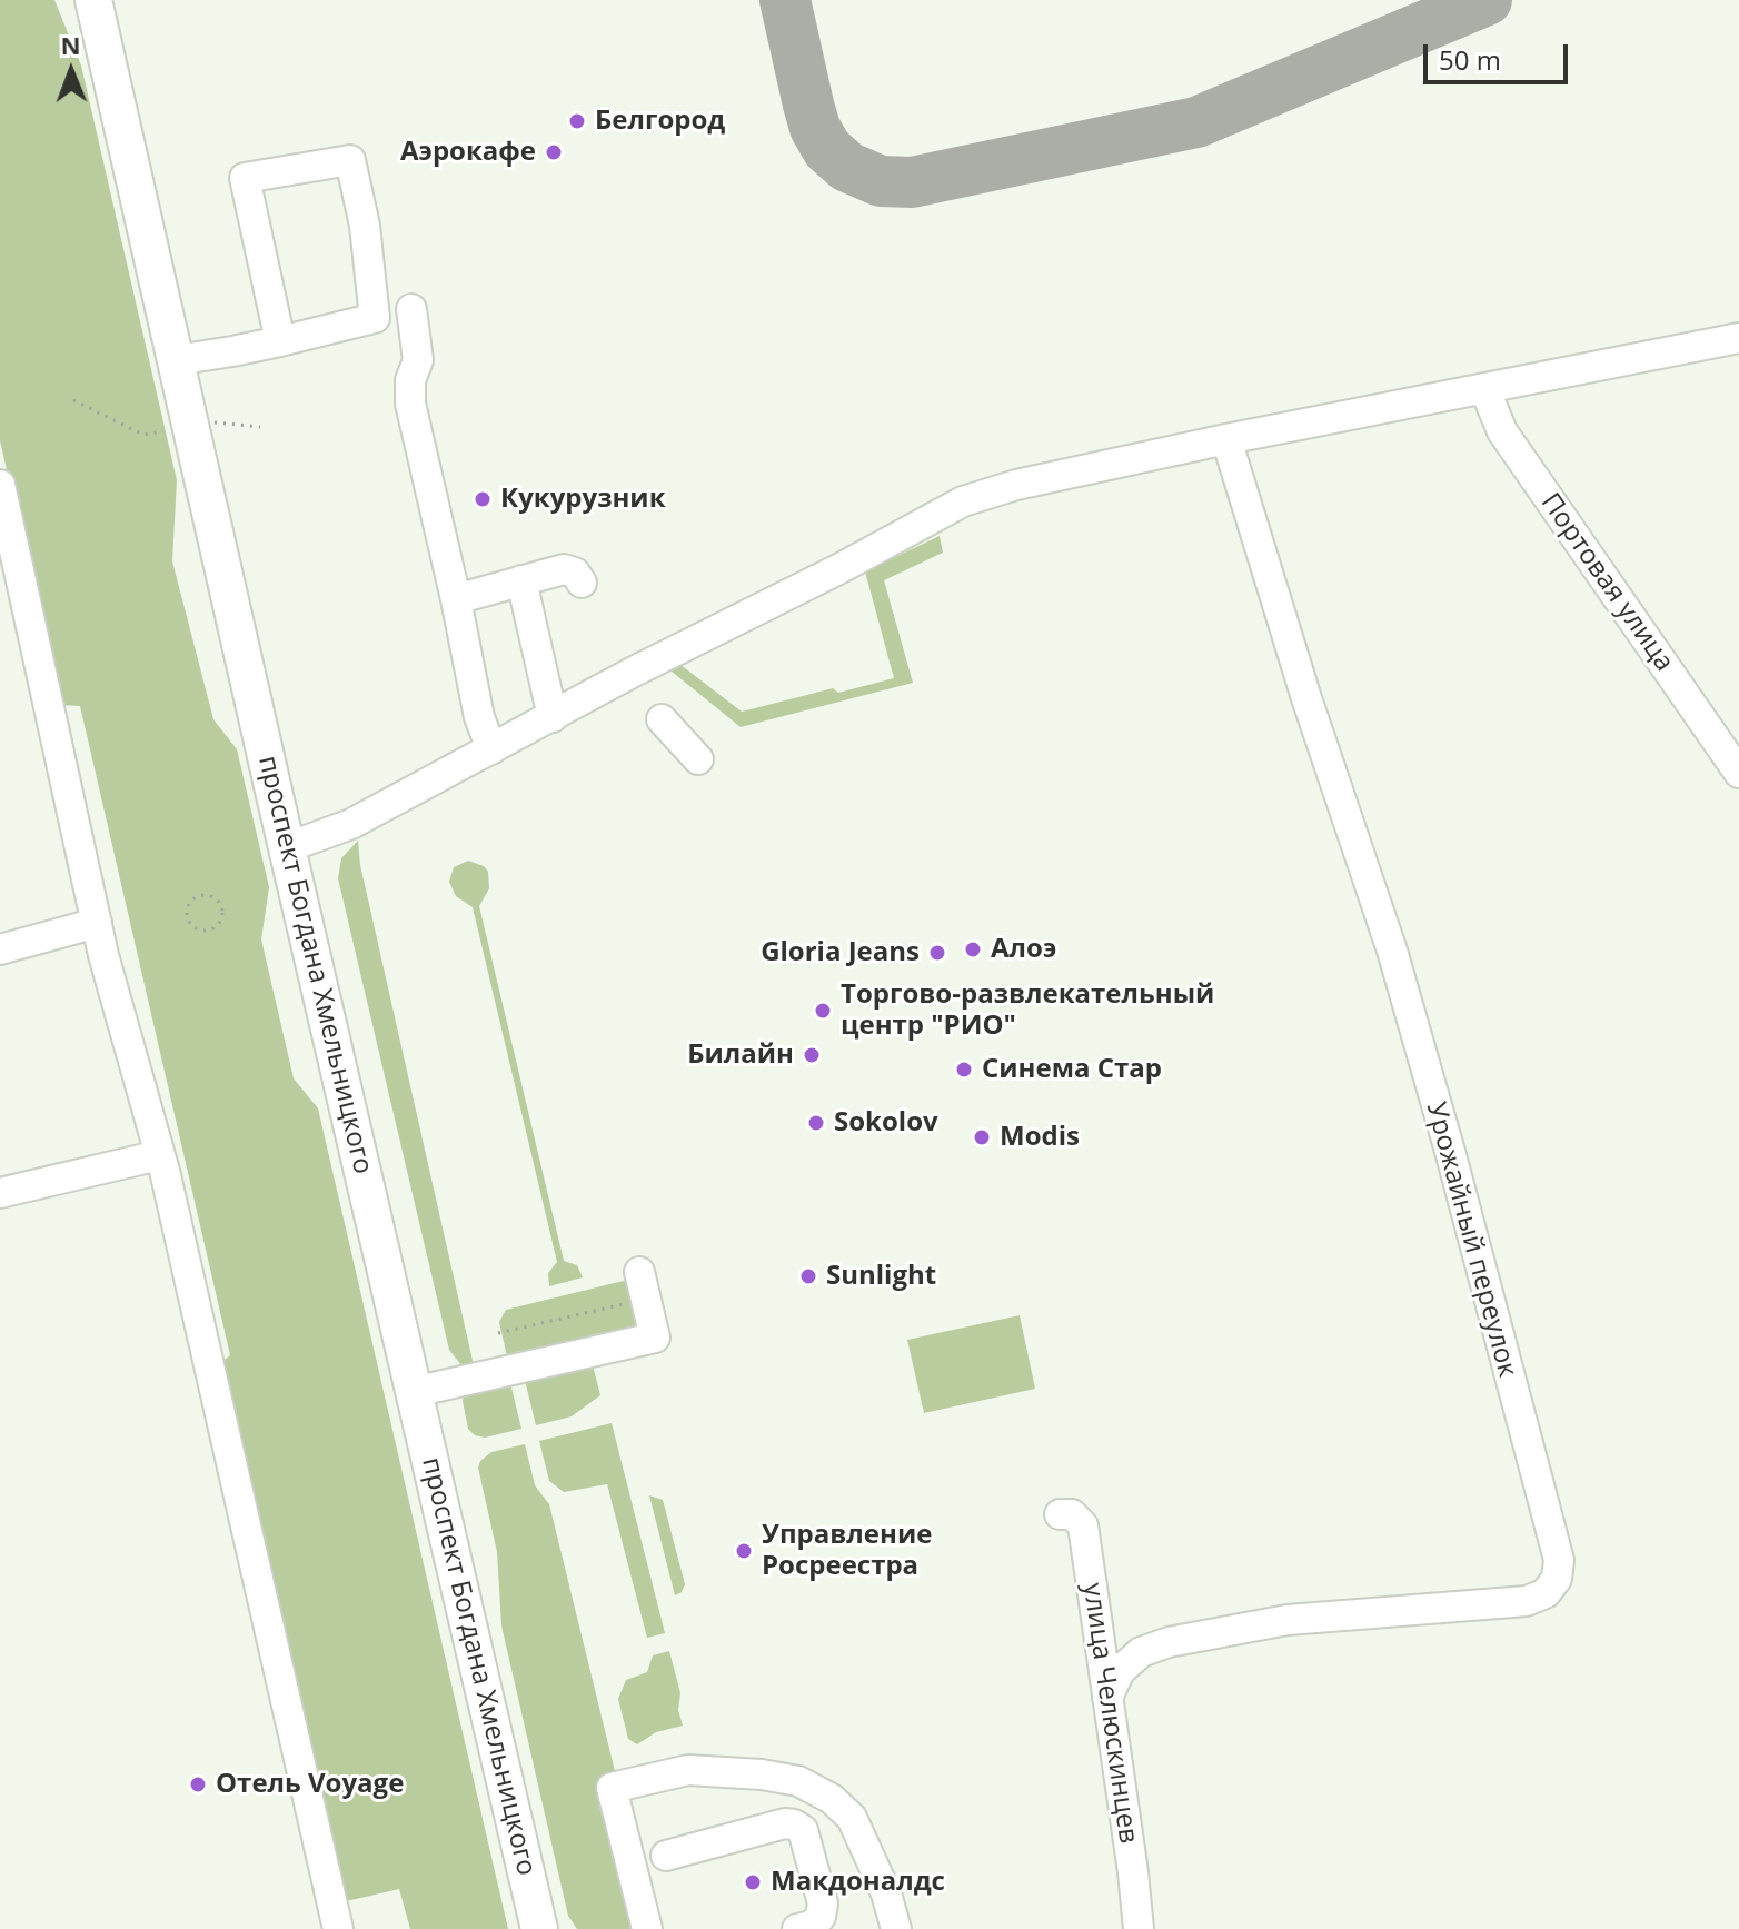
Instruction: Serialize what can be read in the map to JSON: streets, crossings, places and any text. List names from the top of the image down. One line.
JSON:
{"streets":{"main road":["проспект Богдана Хмельницкого"],"street":["Портовая улица","Урожайный переулок","улица Челюскинцев"]},"crossings":[["Урожайный переулок","улица Челюскинцев"]],"places":["Белгород","Аэрокафе","Кукурузник","Алоэ","Gloria Jeans","Торгово-развлекательный центр \"РИО\"","Билайн","Синема Стар","Sokolov","Modis","Sunlight","Управление Росреестра","Отель Voyage","Макдоналдс"],"scale_bar":"50 m","north":"top"}
